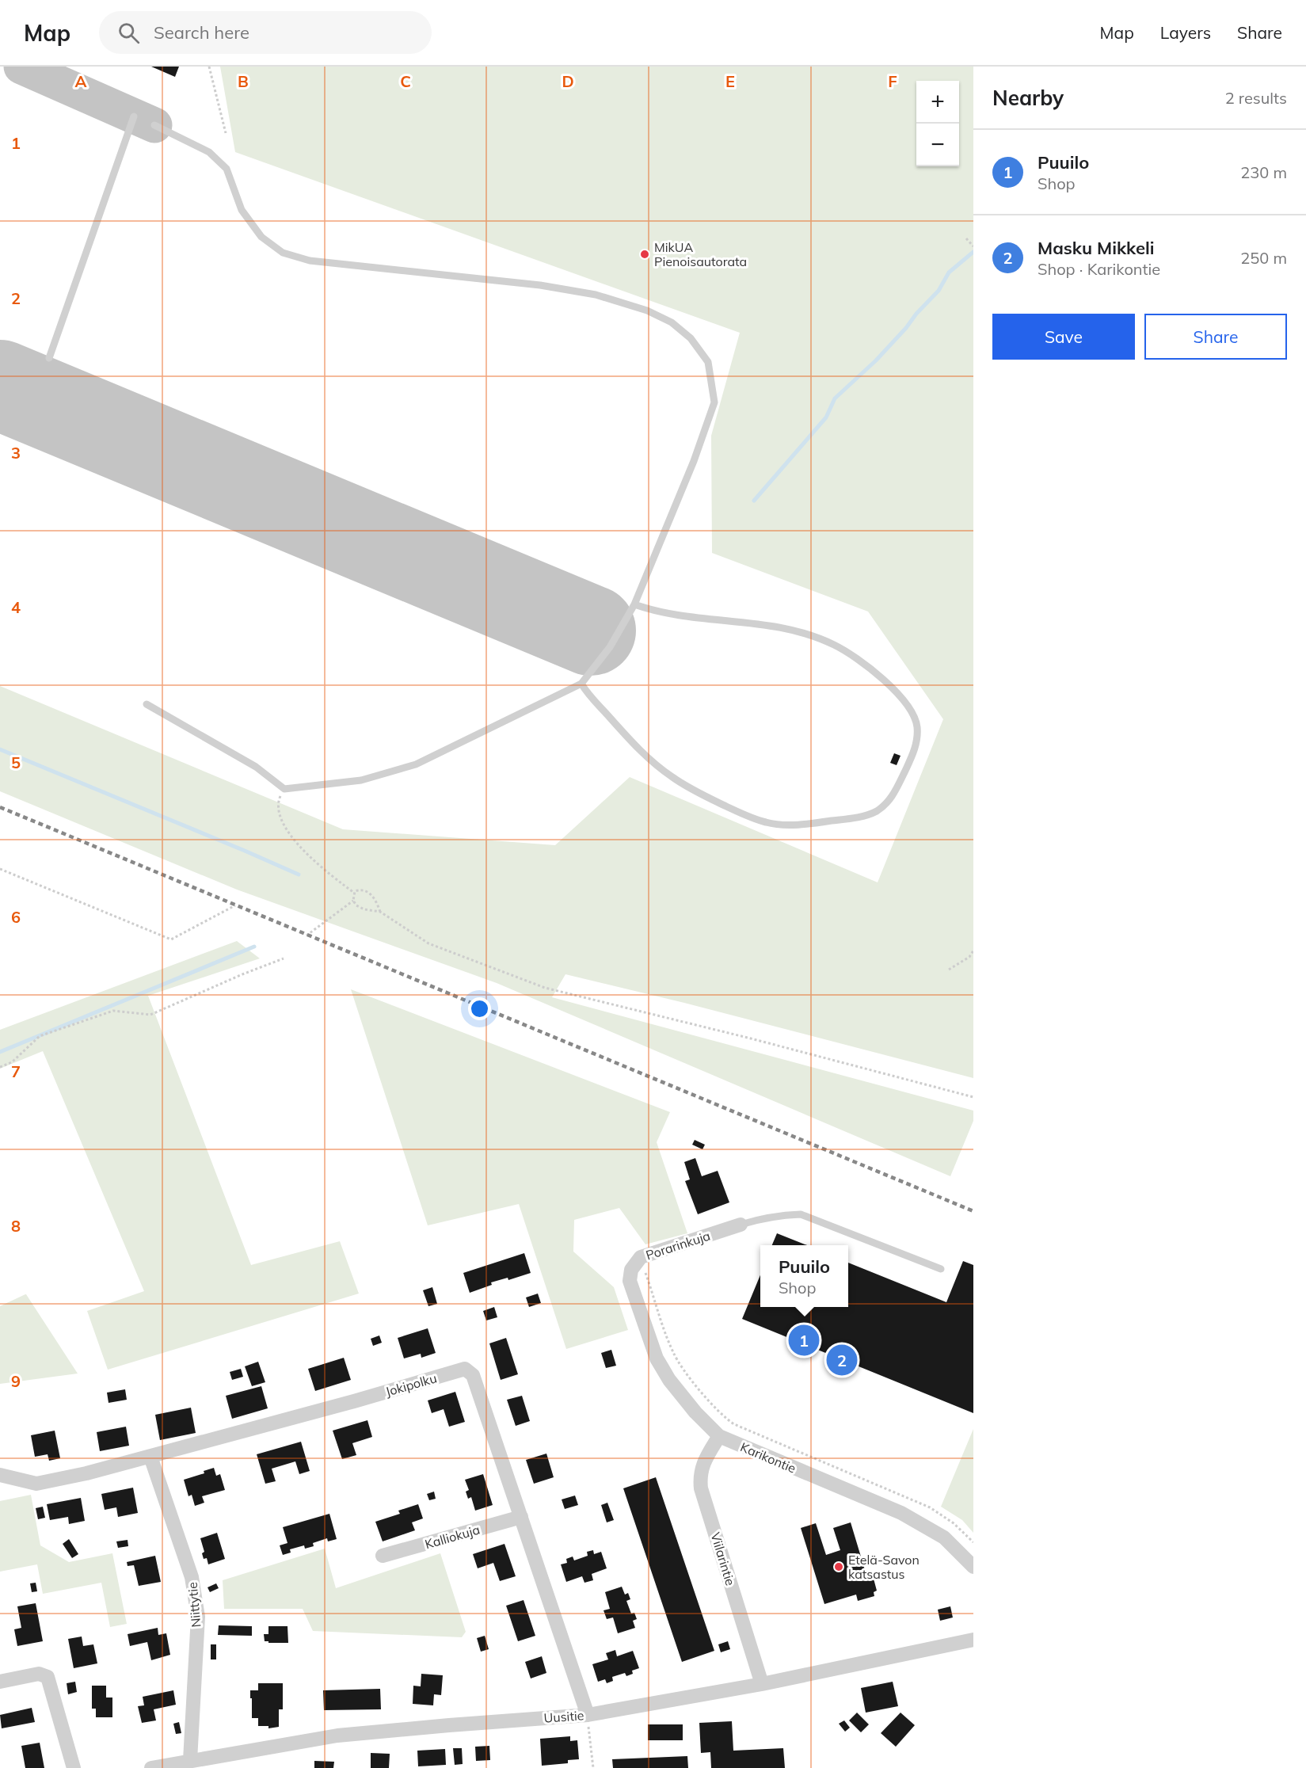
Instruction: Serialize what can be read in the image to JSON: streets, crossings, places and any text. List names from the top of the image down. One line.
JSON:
{"streets":{"street":["Porarinkuja","Jokipolku","Karikontie","Kalliokuja","Viilarintie","Niittytie","Uusitie"]},"crossings":[["Porarinkuja","Karikontie"],["Jokipolku","Kalliokuja"],["Jokipolku","Niittytie"],["Jokipolku","Uusitie"],["Karikontie","Viilarintie"],["Viilarintie","Uusitie"],["Niittytie","Uusitie"]],"places":["MikUA Pienoisautorata","Etelä-Savon katsastus"],"page":{"header":"Map","search":"Search here","nav":["Map","Layers","Share"],"heading":["Nearby","2 results"],"map_buttons":["+","−"],"list":[{"mark":"1","name":"Puuilo","note":"Shop","value":"230 m"},{"mark":"2","name":"Masku Mikkeli","note":"Shop · Karikontie","value":"250 m"}],"buttons":["Save","Share"],"popup":["Puuilo","Shop"],"pins":["1","2"]},"grid":{"columns":["A","B","C","D","E","F"],"rows":["1","2","3","4","5","6","7","8","9"]}}
